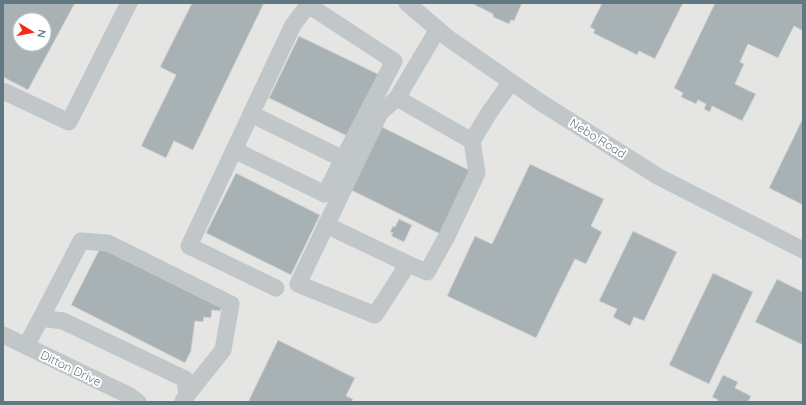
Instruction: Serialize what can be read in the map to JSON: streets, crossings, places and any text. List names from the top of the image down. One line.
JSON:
{"streets":{"street":["Nebo Road","Ditton Drive"]},"north":"right"}
